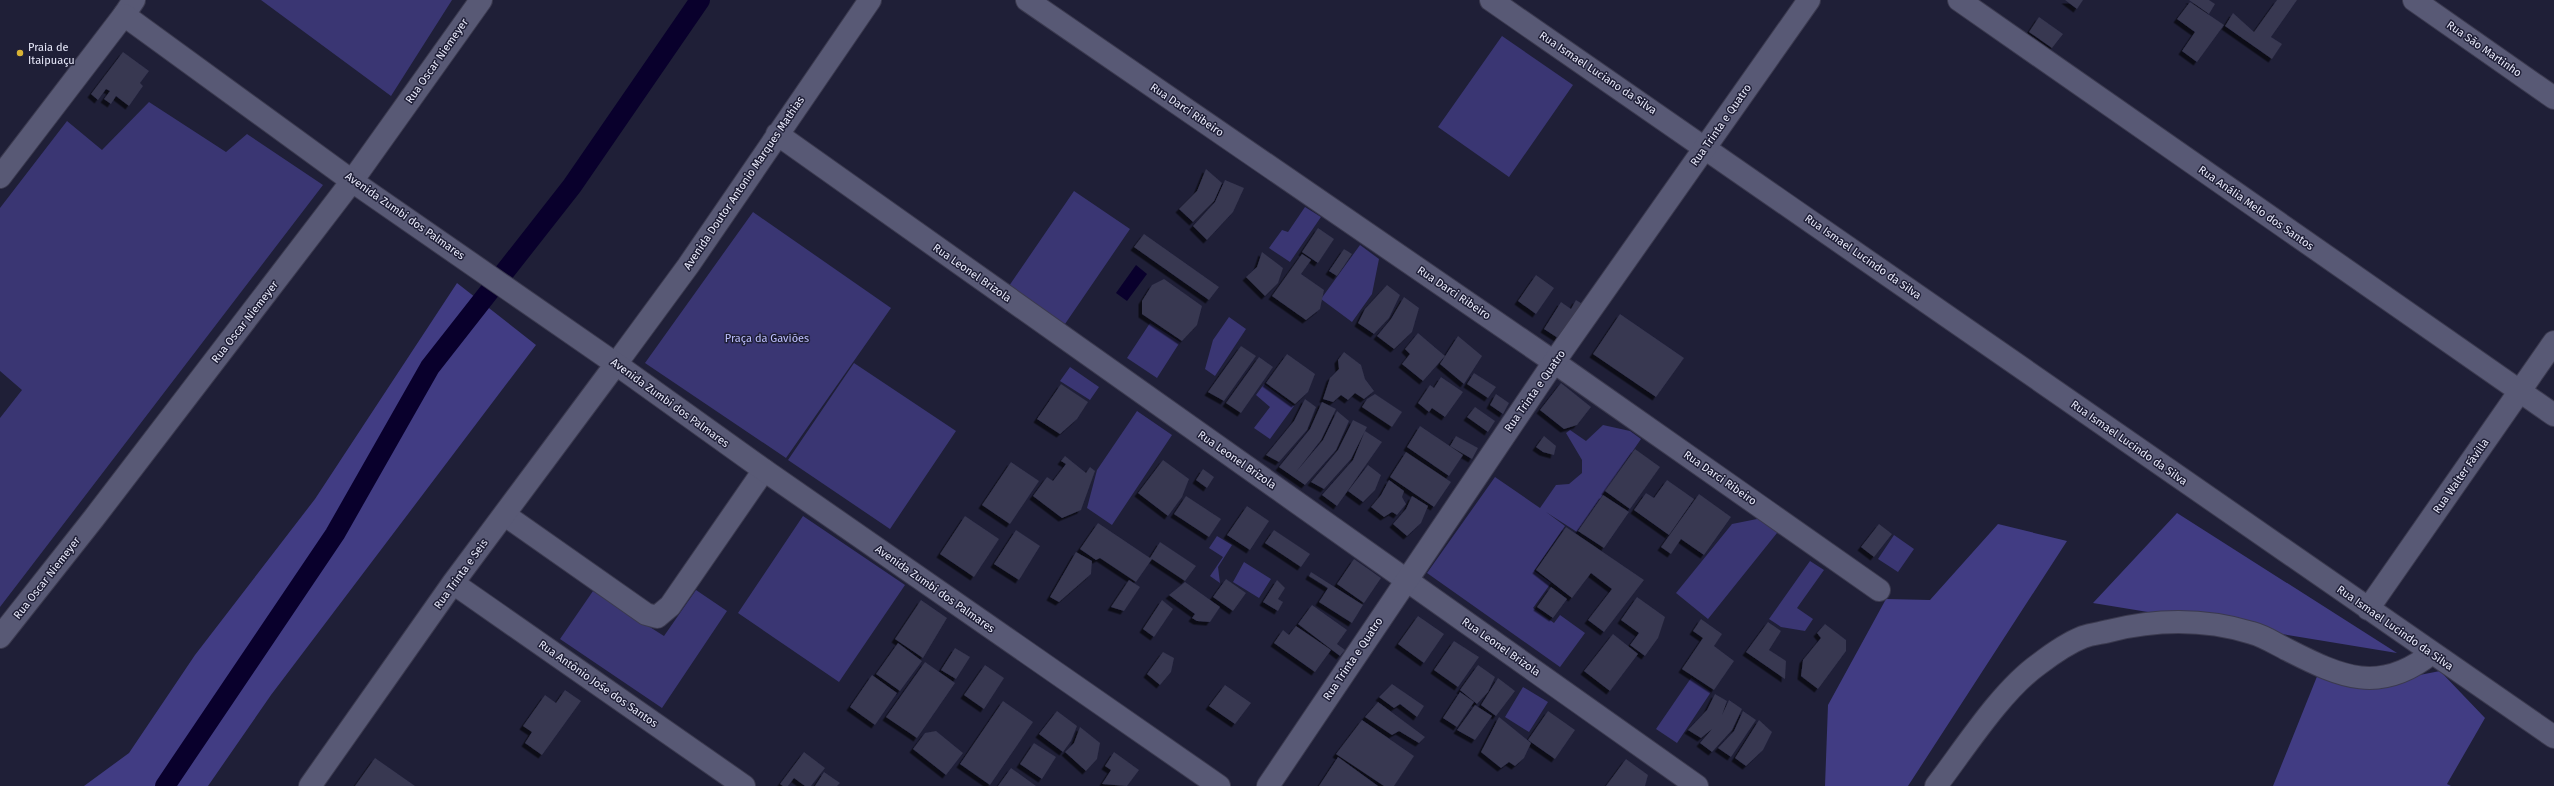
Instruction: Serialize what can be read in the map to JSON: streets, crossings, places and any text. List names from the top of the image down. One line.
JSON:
{"streets":{"street":["Rua São Martinho","Rua Oscar Niemeyer","Rua Ismael Luciano da Silva","Rua Darci Ribeiro","Rua Trinta e Quatro","Avenida Doutor Antonio Marques Mathias","Rua Anália Melo dos Santos","Avenida Zumbi dos Palmares","Rua Ismael Lucindo da Silva","Rua Leonel Brizola","Rua Walter Fávilla","Rua Trinta e Seis","Rua Antônio Jośe dos Santos"]},"crossings":[["Rua Oscar Niemeyer","Avenida Zumbi dos Palmares"],["Rua Ismael Luciano da Silva","Rua Trinta e Quatro"],["Rua Ismael Luciano da Silva","Rua Ismael Lucindo da Silva"],["Rua Darci Ribeiro","Rua Trinta e Quatro"],["Rua Trinta e Quatro","Rua Ismael Lucindo da Silva"],["Rua Trinta e Quatro","Rua Leonel Brizola"],["Avenida Doutor Antonio Marques Mathias","Avenida Zumbi dos Palmares"],["Avenida Doutor Antonio Marques Mathias","Rua Leonel Brizola"],["Avenida Doutor Antonio Marques Mathias","Rua Trinta e Seis"],["Rua Anália Melo dos Santos","Rua Walter Fávilla"],["Avenida Zumbi dos Palmares","Rua Trinta e Seis"],["Rua Ismael Lucindo da Silva","Rua Walter Fávilla"],["Rua Trinta e Seis","Rua Antônio Jośe dos Santos"]],"parks":["Praça da Gaviões"],"places":["Praia de Itaipuaçu"]}
